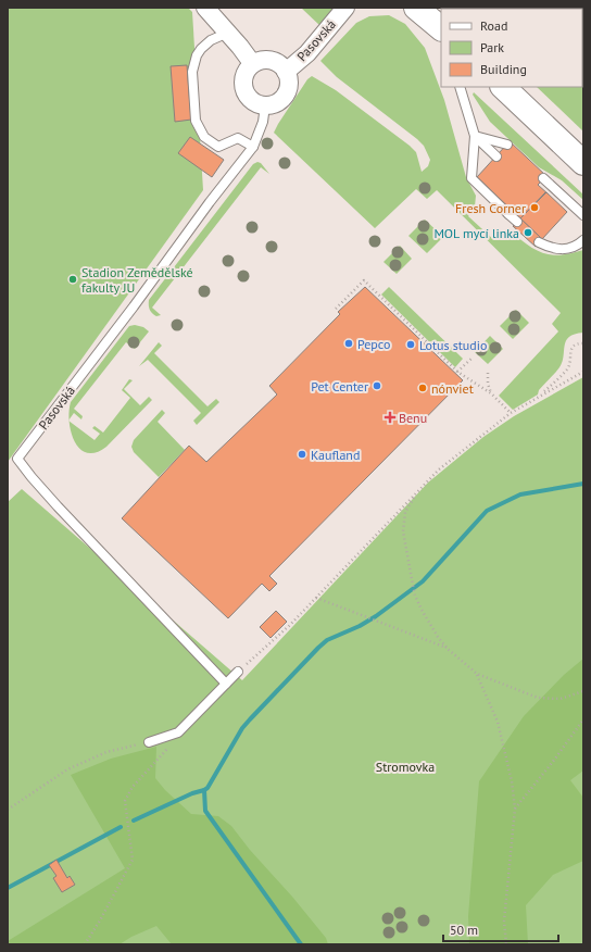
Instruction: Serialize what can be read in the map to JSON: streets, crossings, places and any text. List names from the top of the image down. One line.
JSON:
{"streets":{"street":["Pasovská"]},"parks":["Stromovka"],"places":{"other":["Fresh Corner","MOL mycí linka","Stadion Zemědělské fakulty JU","Pepco","Lotus studio","Pet Center","nónviet","Kaufland"],"health":["Benu"]},"legend":["Road","Park","Building"],"scale_bar":"50 m"}
